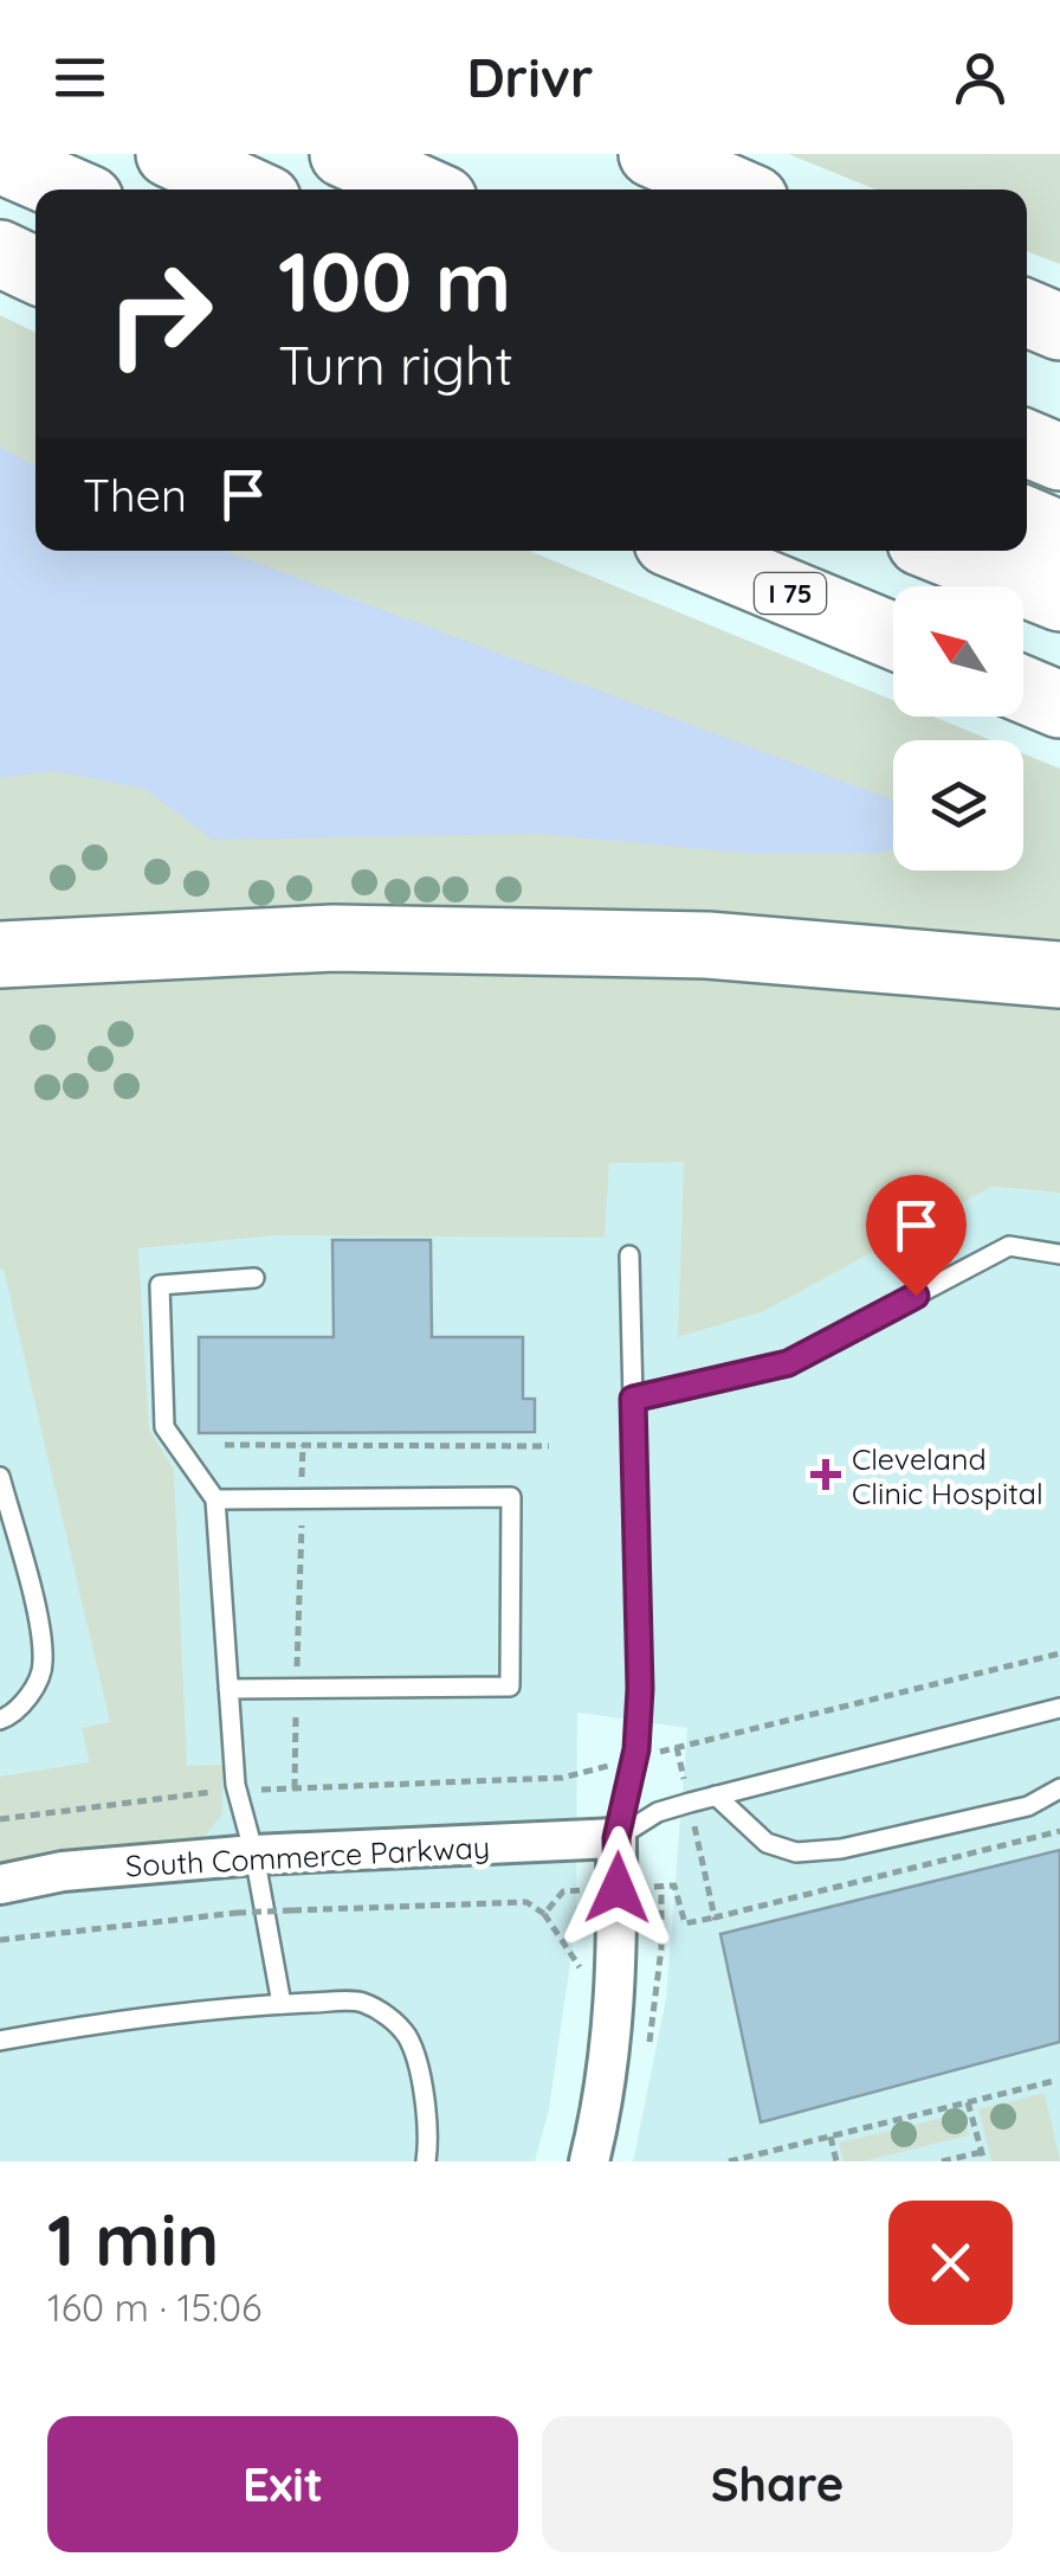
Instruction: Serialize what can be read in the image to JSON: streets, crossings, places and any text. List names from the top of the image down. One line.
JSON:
{"streets":{"highway":["I 75"],"street":["South Commerce Parkway"]},"places":{"health":["Cleveland Clinic Hospital"]},"north":"top left","page":{"header":"Drivr","turn":["100 m","Turn right"],"then":"Then","heading":["1 min","160 m · 15:06"],"buttons":["Exit","Share"]}}
